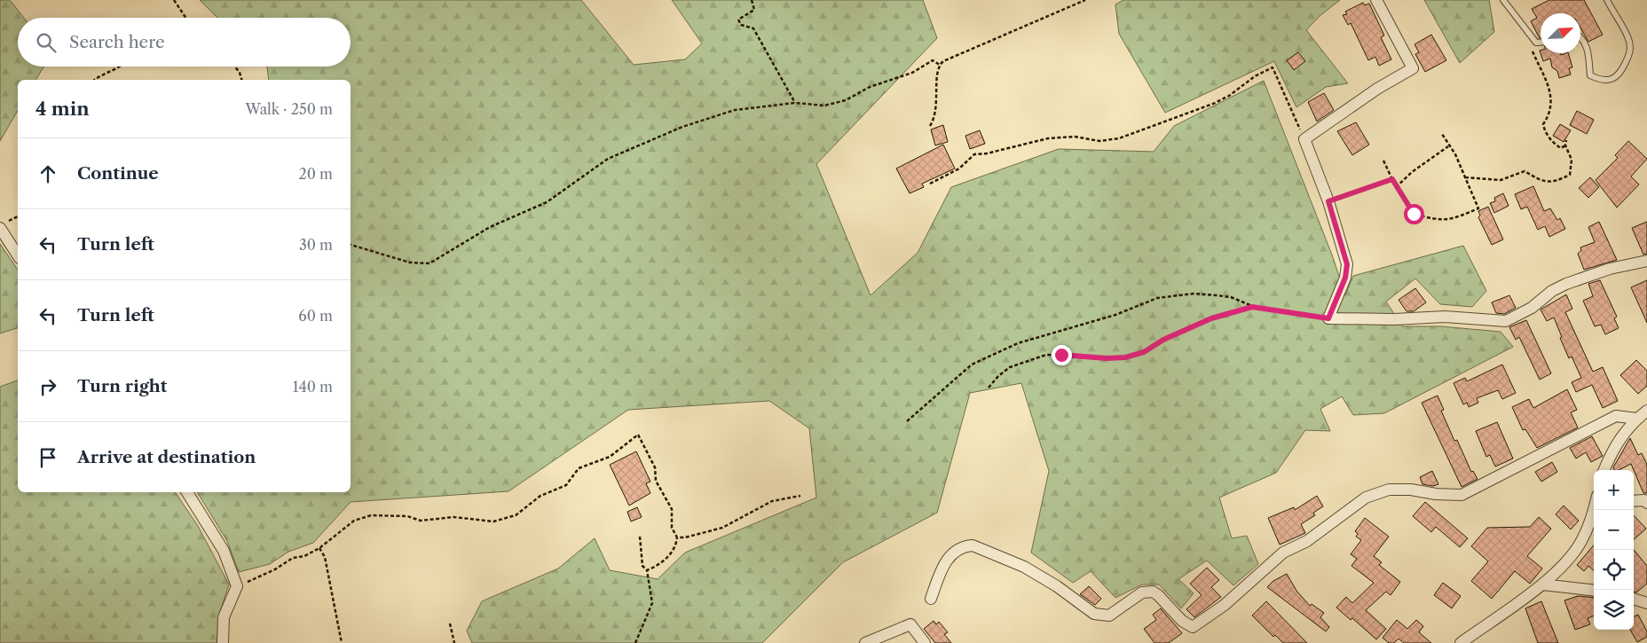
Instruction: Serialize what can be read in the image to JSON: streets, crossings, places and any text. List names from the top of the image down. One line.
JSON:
{"north":"top right","page":{"search":"Search here","heading":["4 min","Walk · 250 m"],"list":[["Continue","20 m"],["Turn left","30 m"],["Turn left","60 m"],["Turn right","140 m"],"Arrive at destination"],"map_buttons":["+","−"]}}
